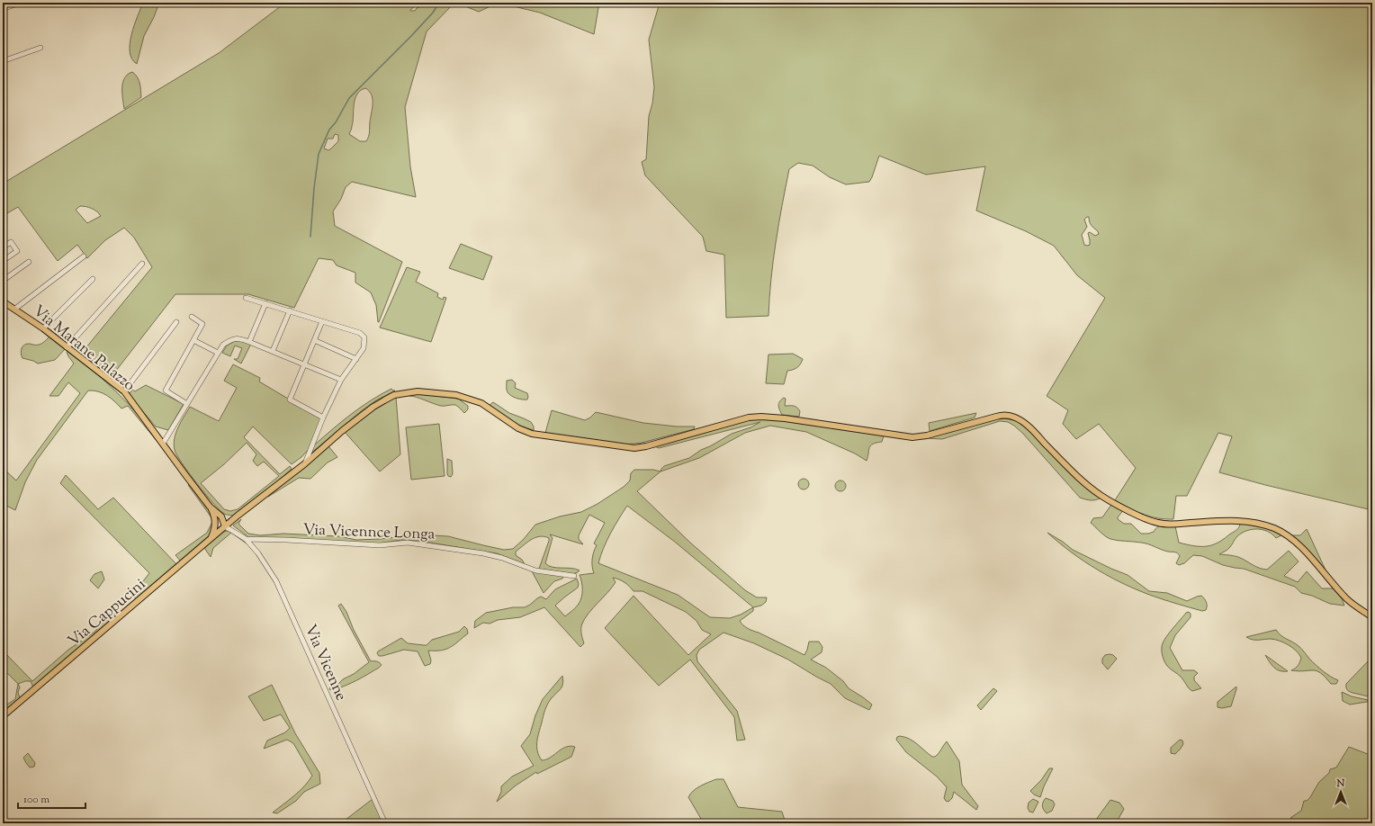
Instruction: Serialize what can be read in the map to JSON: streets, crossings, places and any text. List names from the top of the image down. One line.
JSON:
{"streets":{"main road":["Via Marane Palazzo","Via Cappucini"],"street":["Via Vicennce Longa","Via Vicenne"]},"crossings":[["Via Marane Palazzo","Via Cappucini"],["Via Marane Palazzo","Via Vicenne"],["Via Vicennce Longa","Via Vicenne"],["Via Cappucini","Via Vicenne"]],"scale_bar":"100 m","north":"top"}
